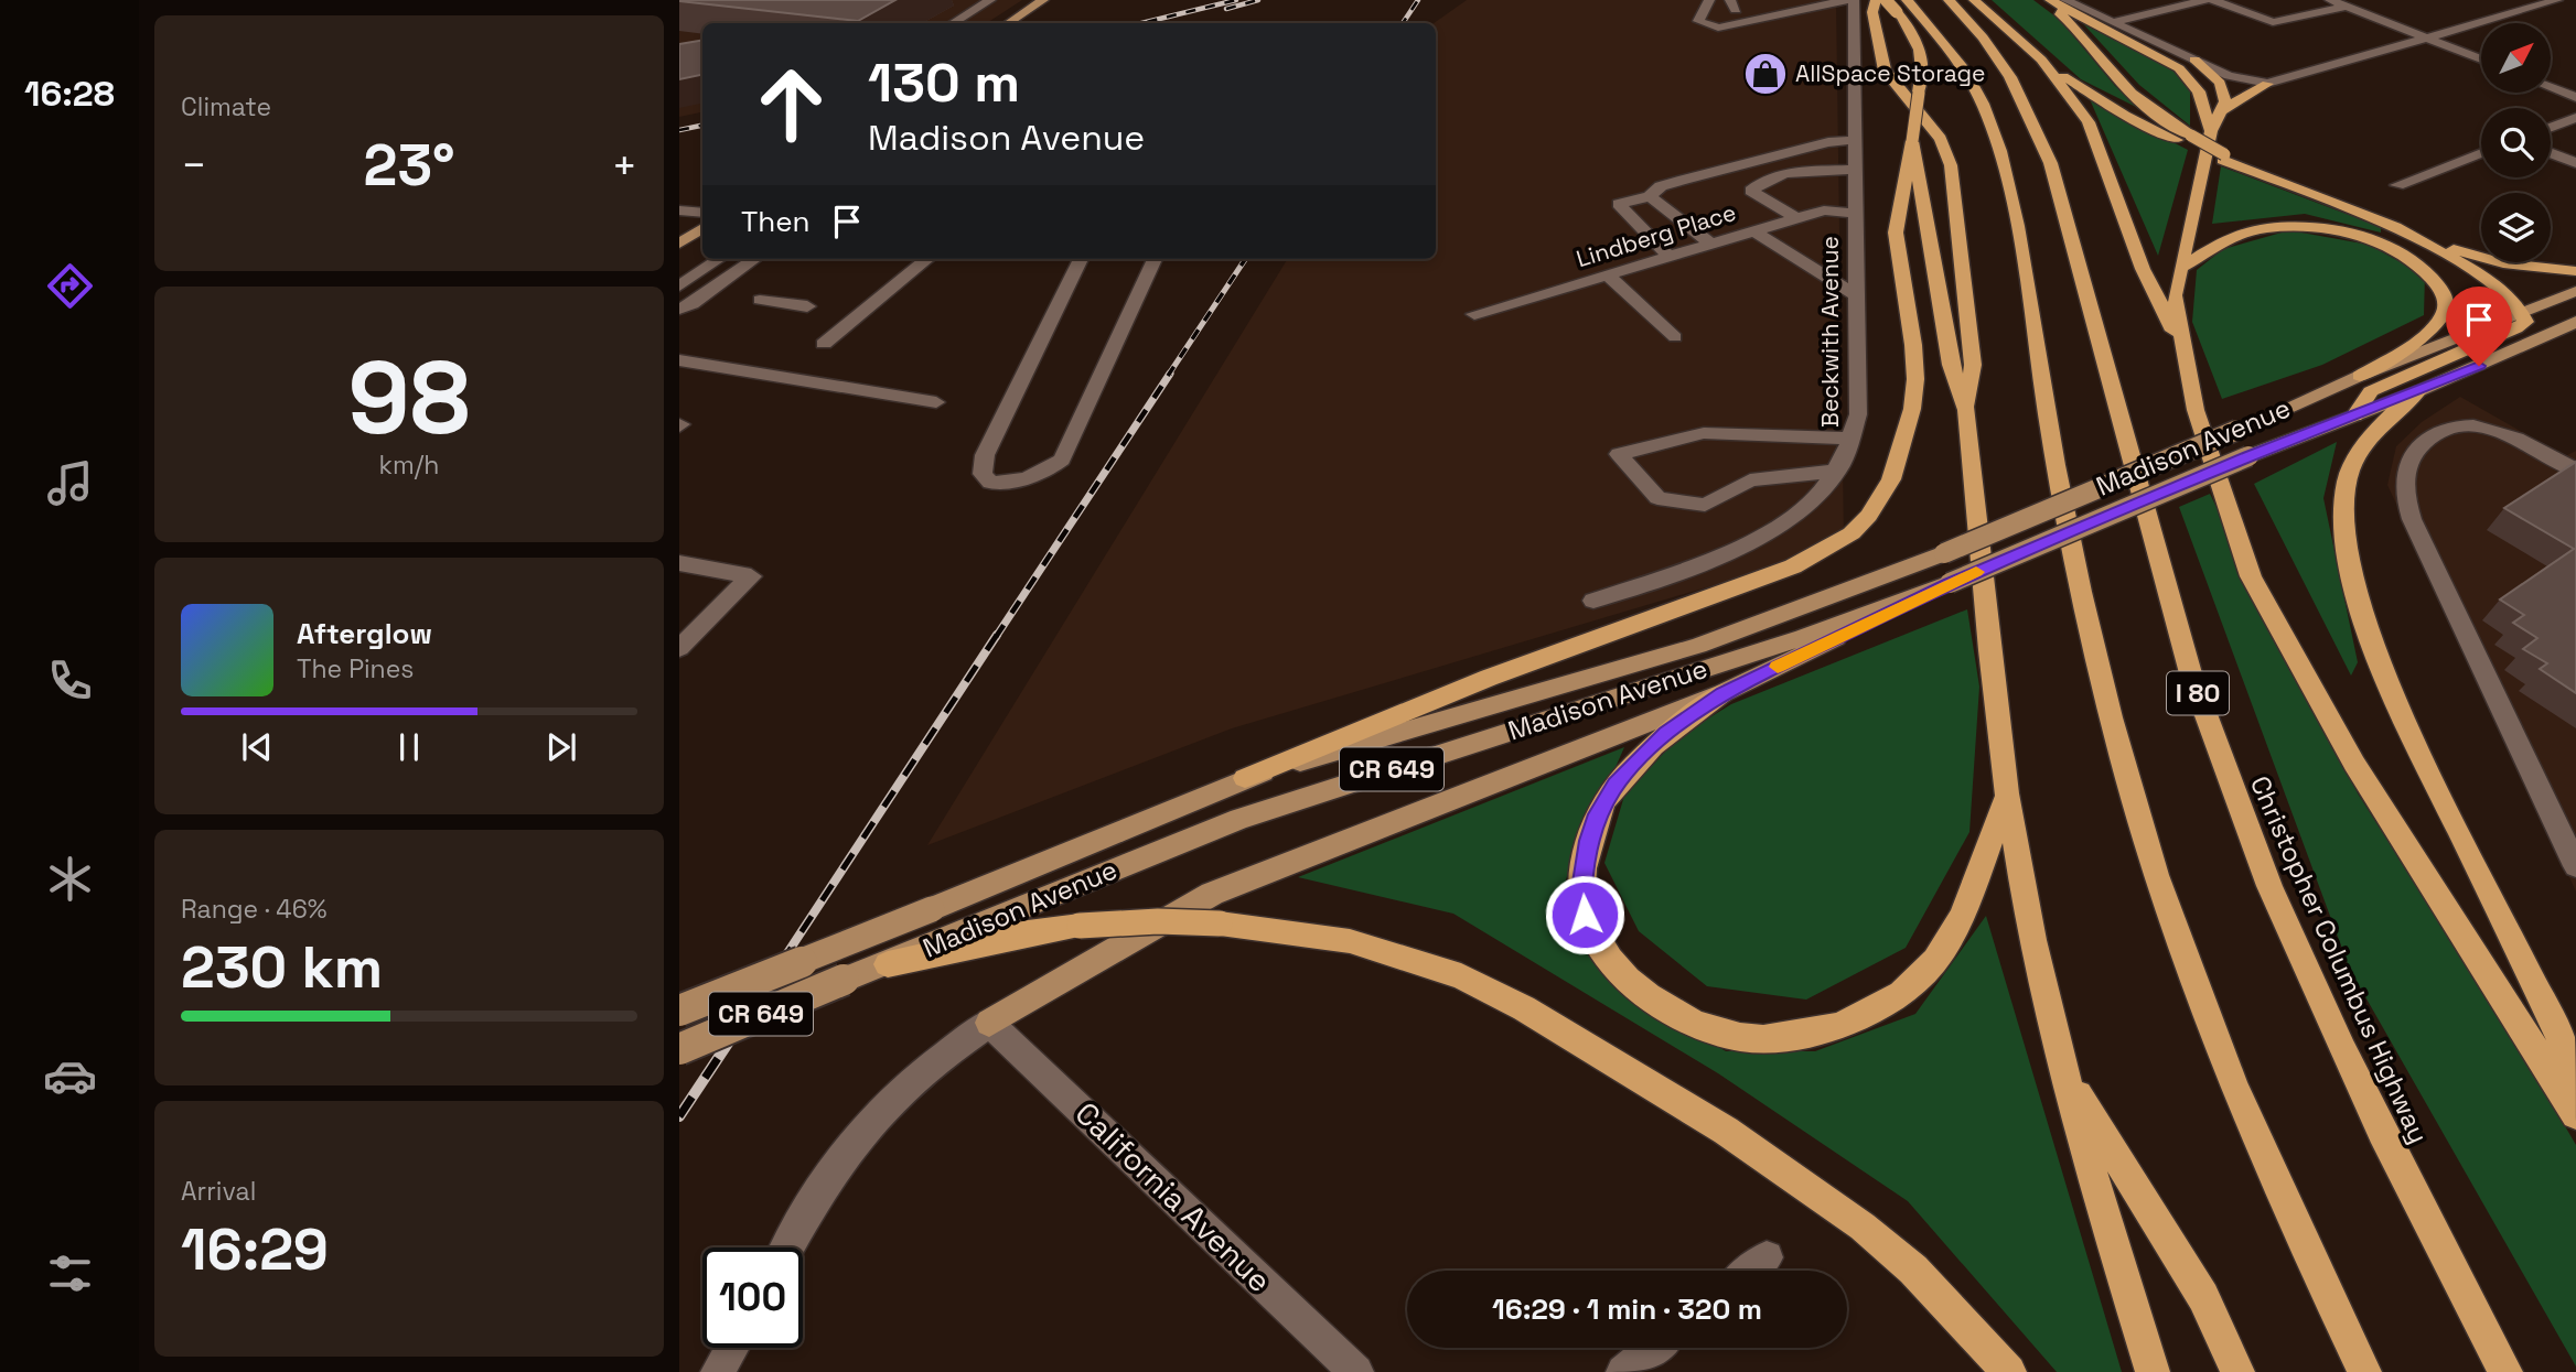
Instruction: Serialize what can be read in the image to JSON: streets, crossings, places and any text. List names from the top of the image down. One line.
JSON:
{"streets":{"highway":["I 80","Christopher Columbus Highway"],"main road":["Madison Avenue","CR 649"],"street":["Lindberg Place","Beckwith Avenue","California Avenue"]},"crossings":[["Lindberg Place","Beckwith Avenue"]],"places":{"shop":["AllSpace Storage"]},"north":"top right","page":{"tabs":"16:28","tile":["Climate",["98","km/h"],["Range · 46%","230 km"],["Arrival","16:29"]],"turn":["130 m","Madison Avenue"],"heat":["−","23°","+"],"then":"Then","song":["Afterglow","The Pines"],"limit":"100","trip":"16:29 · 1 min · 320 m"}}
